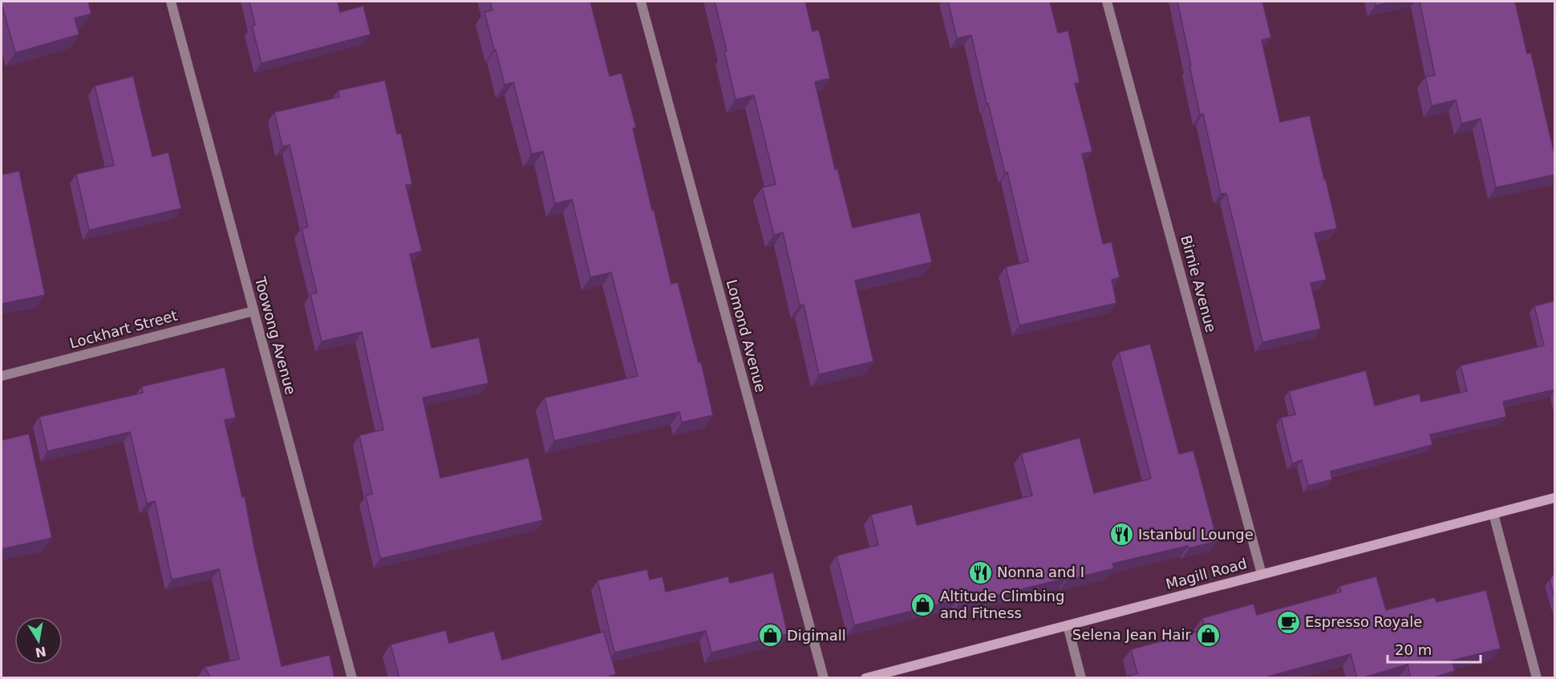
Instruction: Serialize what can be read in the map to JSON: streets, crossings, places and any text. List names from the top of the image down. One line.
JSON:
{"streets":{"main road":["Magill Road"],"street":["Birnie Avenue","Lockhart Street","Toowong Avenue","Lomond Avenue"]},"crossings":[["Birnie Avenue","Magill Road"],["Lockhart Street","Toowong Avenue"]],"places":{"restaurant":["Istanbul Lounge","Nonna and I"],"shop":["Altitude Climbing and Fitness","Selena Jean Hair","Digimall"],"cafe":["Espresso Royale"]},"scale_bar":"20 m","north":"bottom"}
